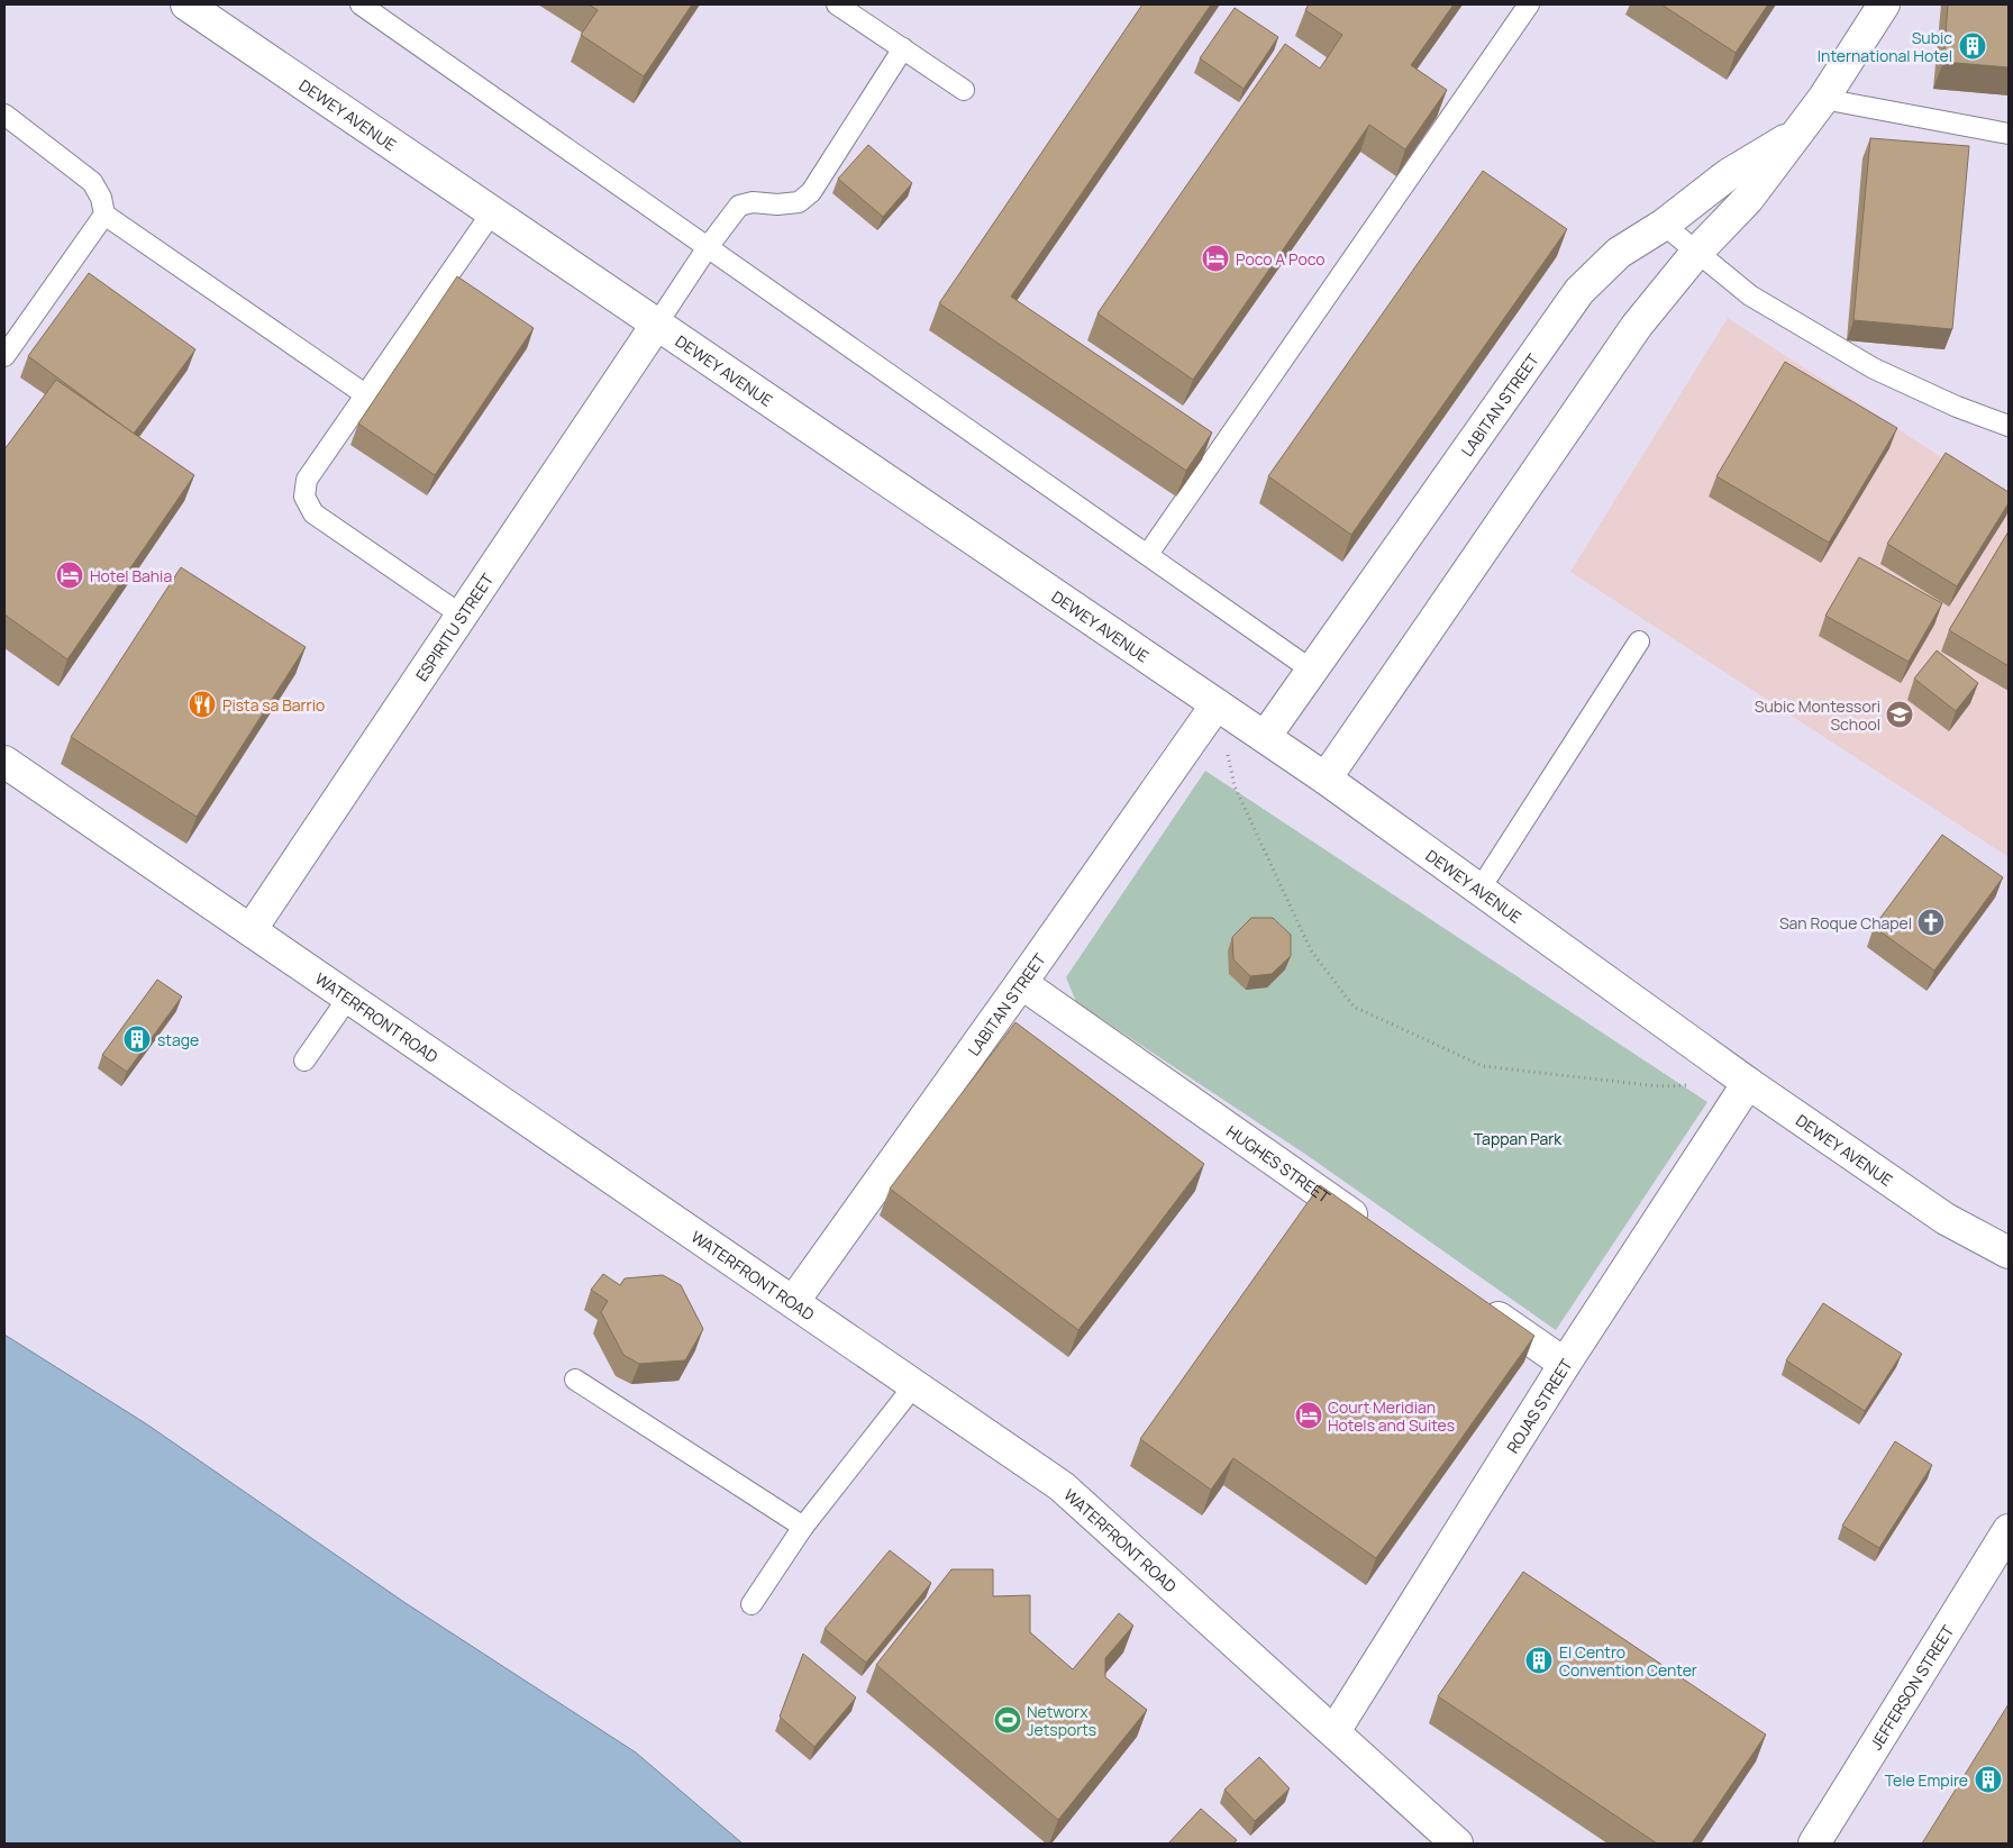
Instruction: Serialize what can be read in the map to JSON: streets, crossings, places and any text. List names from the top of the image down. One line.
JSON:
{"streets":{"street":["DEWEY AVENUE","LABITAN STREET","ESPIRITU STREET","WATERFRONT ROAD","HUGHES STREET","ROJAS STREET","JEFFERSON STREET"]},"crossings":[["DEWEY AVENUE","LABITAN STREET"],["DEWEY AVENUE","ESPIRITU STREET"],["DEWEY AVENUE","ROJAS STREET"],["LABITAN STREET","WATERFRONT ROAD"],["LABITAN STREET","HUGHES STREET"],["ESPIRITU STREET","WATERFRONT ROAD"],["WATERFRONT ROAD","ROJAS STREET"]],"parks":["Tappan Park"],"places":{"building":["Subic International Hotel","stage","El Centro Convention Center","Tele Empire"],"hotel":["Poco A Poco","Hotel Bahia","Court Meridian Hotels and Suites"],"restaurant":["Pista sa Barrio"],"school or university":["Subic Montessori School"],"church":["San Roque Chapel"],"sports":["Networx Jetsports"]}}
